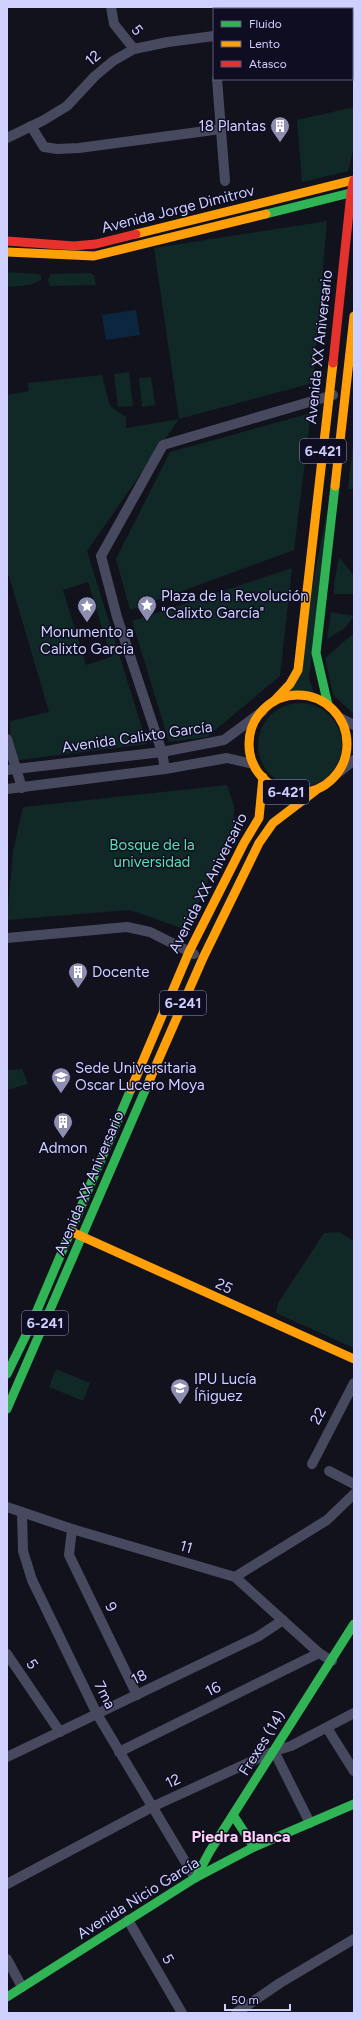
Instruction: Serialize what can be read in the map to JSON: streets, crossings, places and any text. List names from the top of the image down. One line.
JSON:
{"streets":{"main road":["Avenida Jorge Dimitrov","Avenida XX Aniversario","6-421","6-241","25","Frexes (14)","Avenida Nicio García"],"street":["5","12","Avenida Calixto García","22","11","9","18","16","7ma"]},"crossings":[["5","12"],["5","18"],["5","Avenida Nicio García"],["12","7ma"],["12","Frexes (14)"],["Avenida Jorge Dimitrov","Avenida XX Aniversario"],["Avenida XX Aniversario","Avenida Calixto García"],["Avenida XX Aniversario","25"],["11","9"],["11","18"],["11","16"],["11","7ma"],["11","Frexes (14)"],["9","18"],["18","7ma"],["16","7ma"],["7ma","Frexes (14)"],["7ma","Avenida Nicio García"],["Frexes (14)","Avenida Nicio García"]],"districts":["Piedra Blanca"],"parks":["Bosque de la universidad"],"places":{"building":["18 Plantas","Docente","Admon"],"place":["Plaza de la Revolución \"Calixto García\"","Monumento a Calixto García"],"school or university":["Sede Universitaria Oscar Lucero Moya","IPU Lucía Íñiguez"]},"legend":["Fluido","Lento","Atasco"],"scale_bar":"50 m"}
